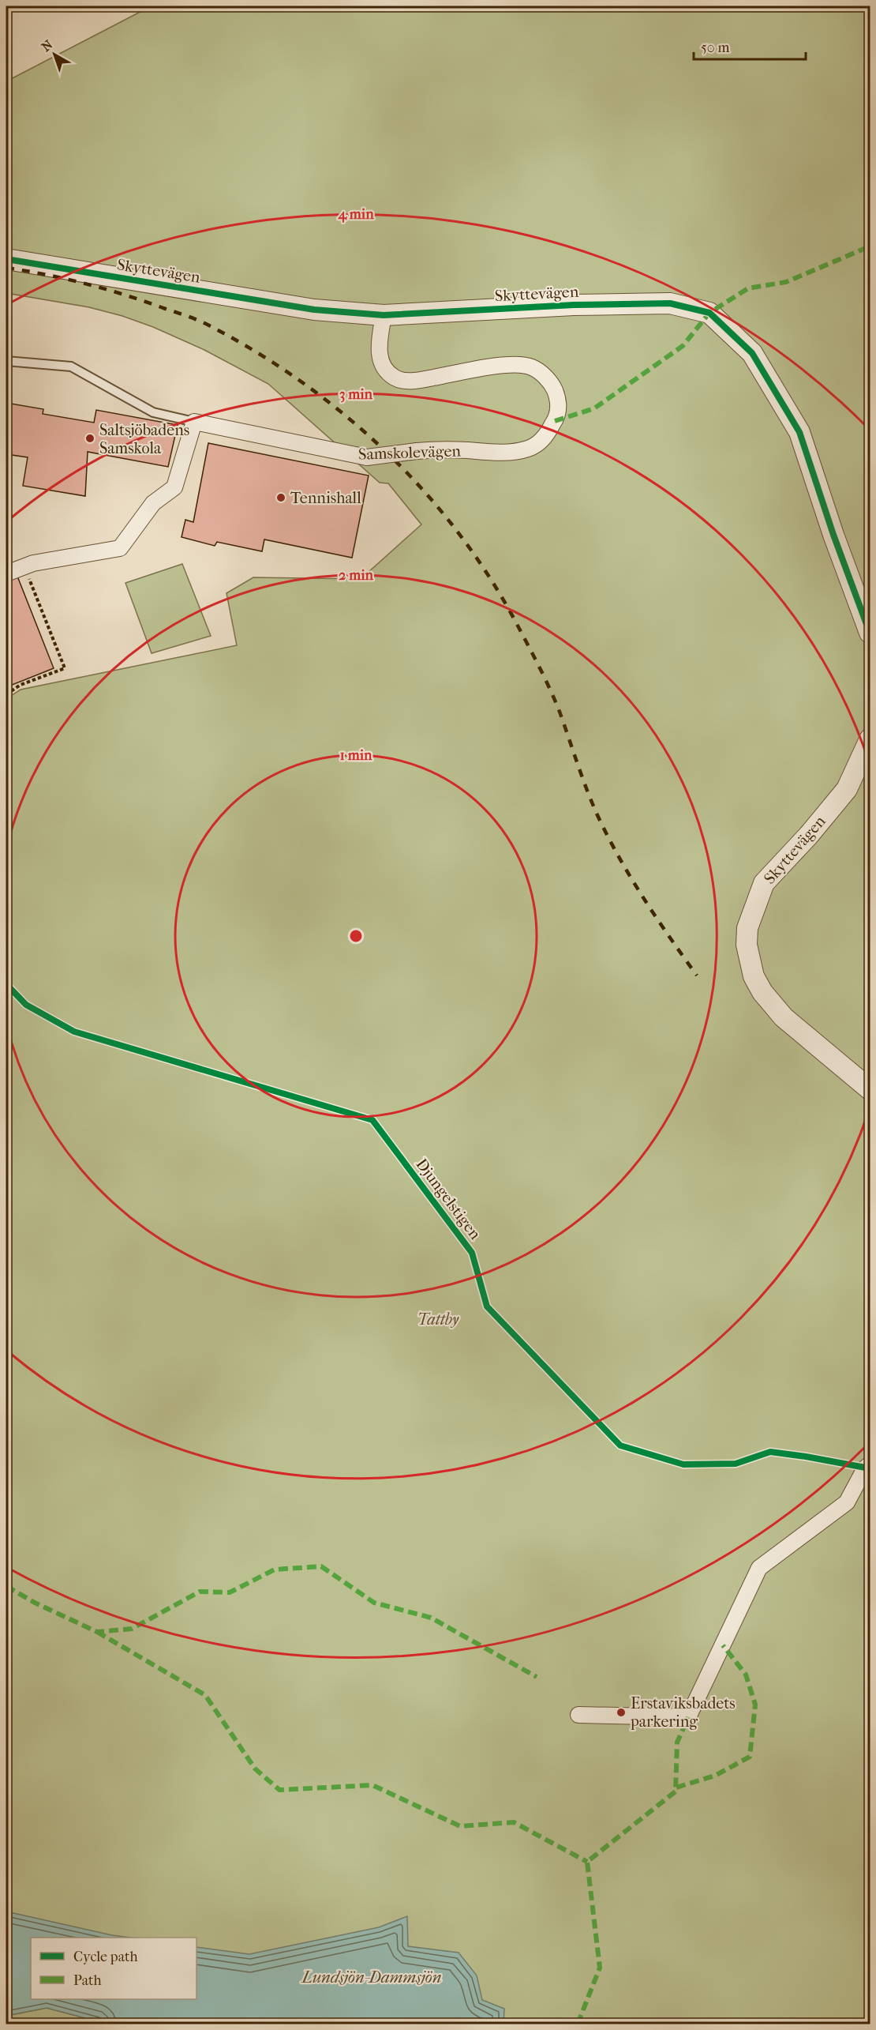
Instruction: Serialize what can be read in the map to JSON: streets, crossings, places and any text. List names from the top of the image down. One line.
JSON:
{"streets":{"street":["Skyttevägen","Samskolevägen"],"cycle path":["Djungelstigen"]},"crossings":[["Skyttevägen","Samskolevägen"]],"water":["Lundsjön-Dammsjön"],"parks":["Tattby"],"places":["Saltsjöbadens Samskola","Tennishall","Erstaviksbadets parkering"],"legend":["Cycle path","Path"],"scale_bar":"50 m","north":"top left","rings":["4 min","3 min","2 min","1 min"]}
